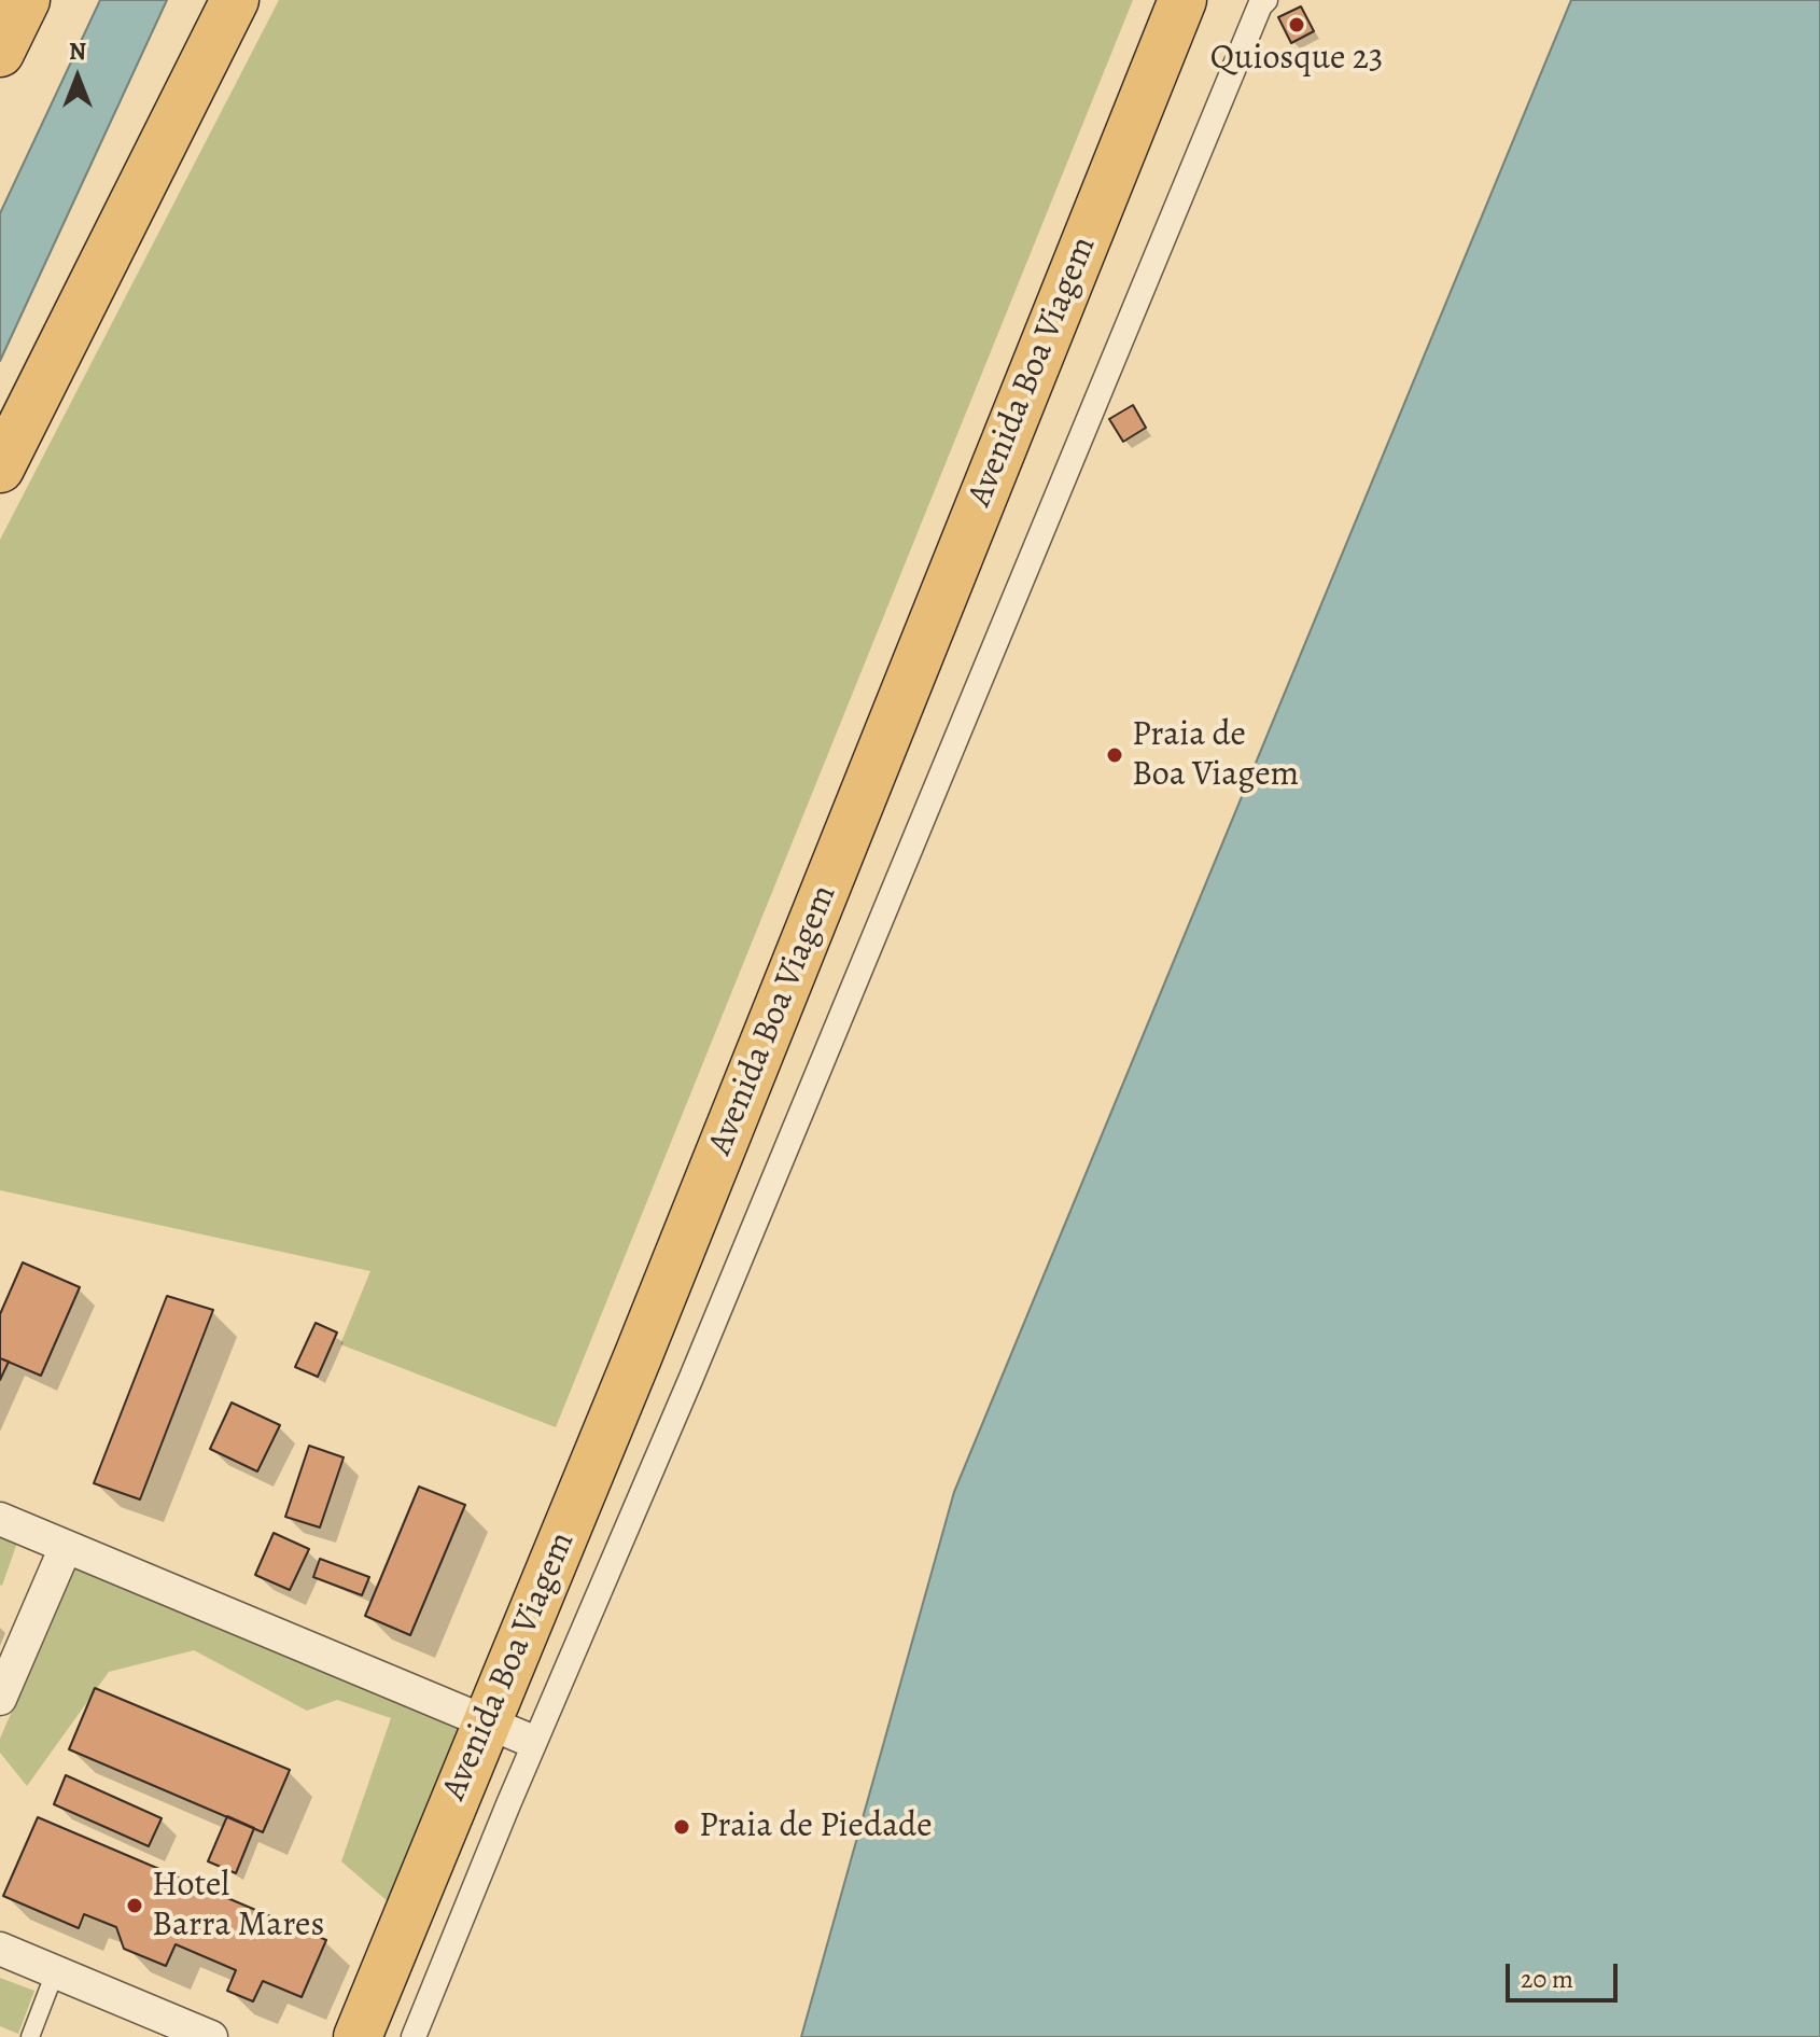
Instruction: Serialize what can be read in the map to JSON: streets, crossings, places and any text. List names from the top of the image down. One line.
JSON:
{"streets":{"main road":["Avenida Boa Viagem"]},"places":["Quiosque 23","Praia de Boa Viagem","Praia de Piedade","Hotel Barra Mares"],"scale_bar":"20 m","north":"top"}
